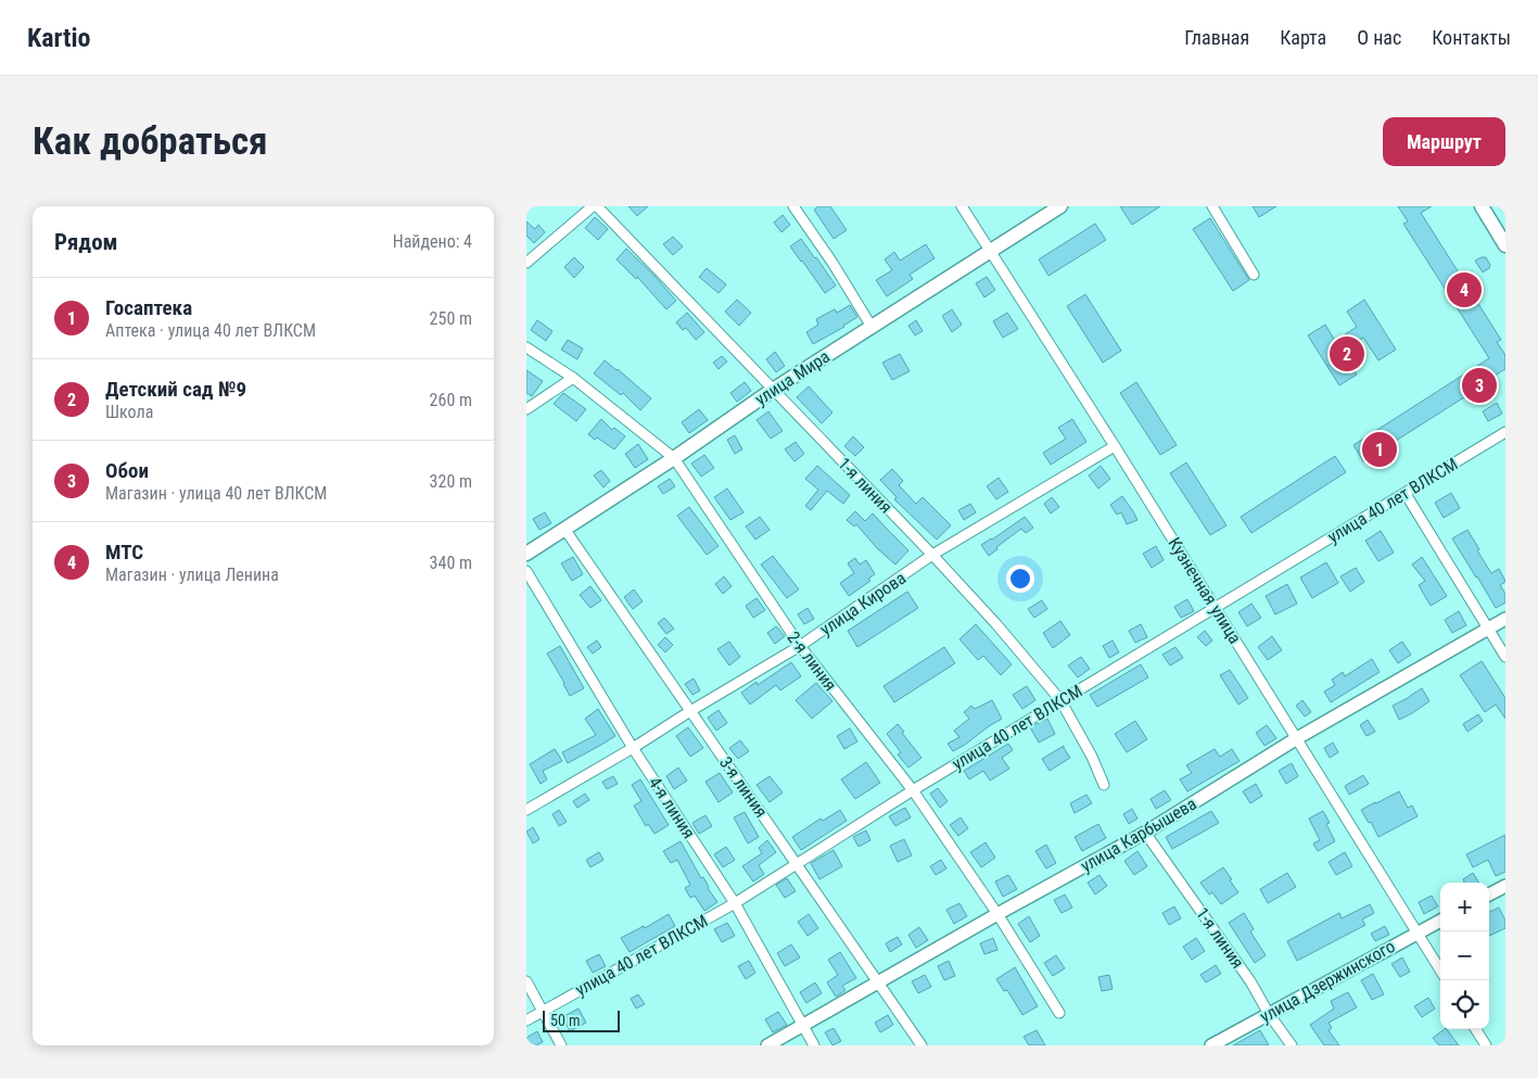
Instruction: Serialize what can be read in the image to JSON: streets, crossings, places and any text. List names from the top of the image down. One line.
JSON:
{"streets":{"main road":["улица Мира"],"street":["1-я линия","улица 40 лет ВЛКСМ","Кузнечная улица","улица Кирова","2-я линия","3-я линия","4-я линия","улица Карбышева","улица Дзержинского"]},"crossings":[["улица Мира","1-я линия"],["улица Мира","Кузнечная улица"],["улица Мира","2-я линия"],["улица Мира","3-я линия"],["1-я линия","улица 40 лет ВЛКСМ"],["1-я линия","улица Кирова"],["1-я линия","улица Карбышева"],["1-я линия","улица Дзержинского"],["улица 40 лет ВЛКСМ","Кузнечная улица"],["улица 40 лет ВЛКСМ","2-я линия"],["улица 40 лет ВЛКСМ","3-я линия"],["улица 40 лет ВЛКСМ","4-я линия"],["Кузнечная улица","улица Кирова"],["Кузнечная улица","улица Карбышева"],["Кузнечная улица","улица Дзержинского"],["улица Кирова","2-я линия"],["улица Кирова","3-я линия"],["улица Кирова","4-я линия"],["2-я линия","улица Карбышева"],["3-я линия","улица Карбышева"],["4-я линия","улица Карбышева"]],"scale_bar":"50 m","page":{"header":"Kartio","nav":["Главная","Карта","О нас","Контакты"],"buttons":"Маршрут","title":"Как добраться","heading":["Рядом","Найдено: 4"],"pins":["4","2","3","1"],"list":[{"mark":"1","name":"Госаптека","note":"Аптека · улица 40 лет ВЛКСМ","value":"250 m"},{"mark":"2","name":"Детский сад №9","note":"Школа","value":"260 m"},{"mark":"3","name":"Обои","note":"Магазин · улица 40 лет ВЛКСМ","value":"320 m"},{"mark":"4","name":"МТС","note":"Магазин · улица Ленина","value":"340 m"}],"map_buttons":["+","−"],"scale":"50 m"}}
